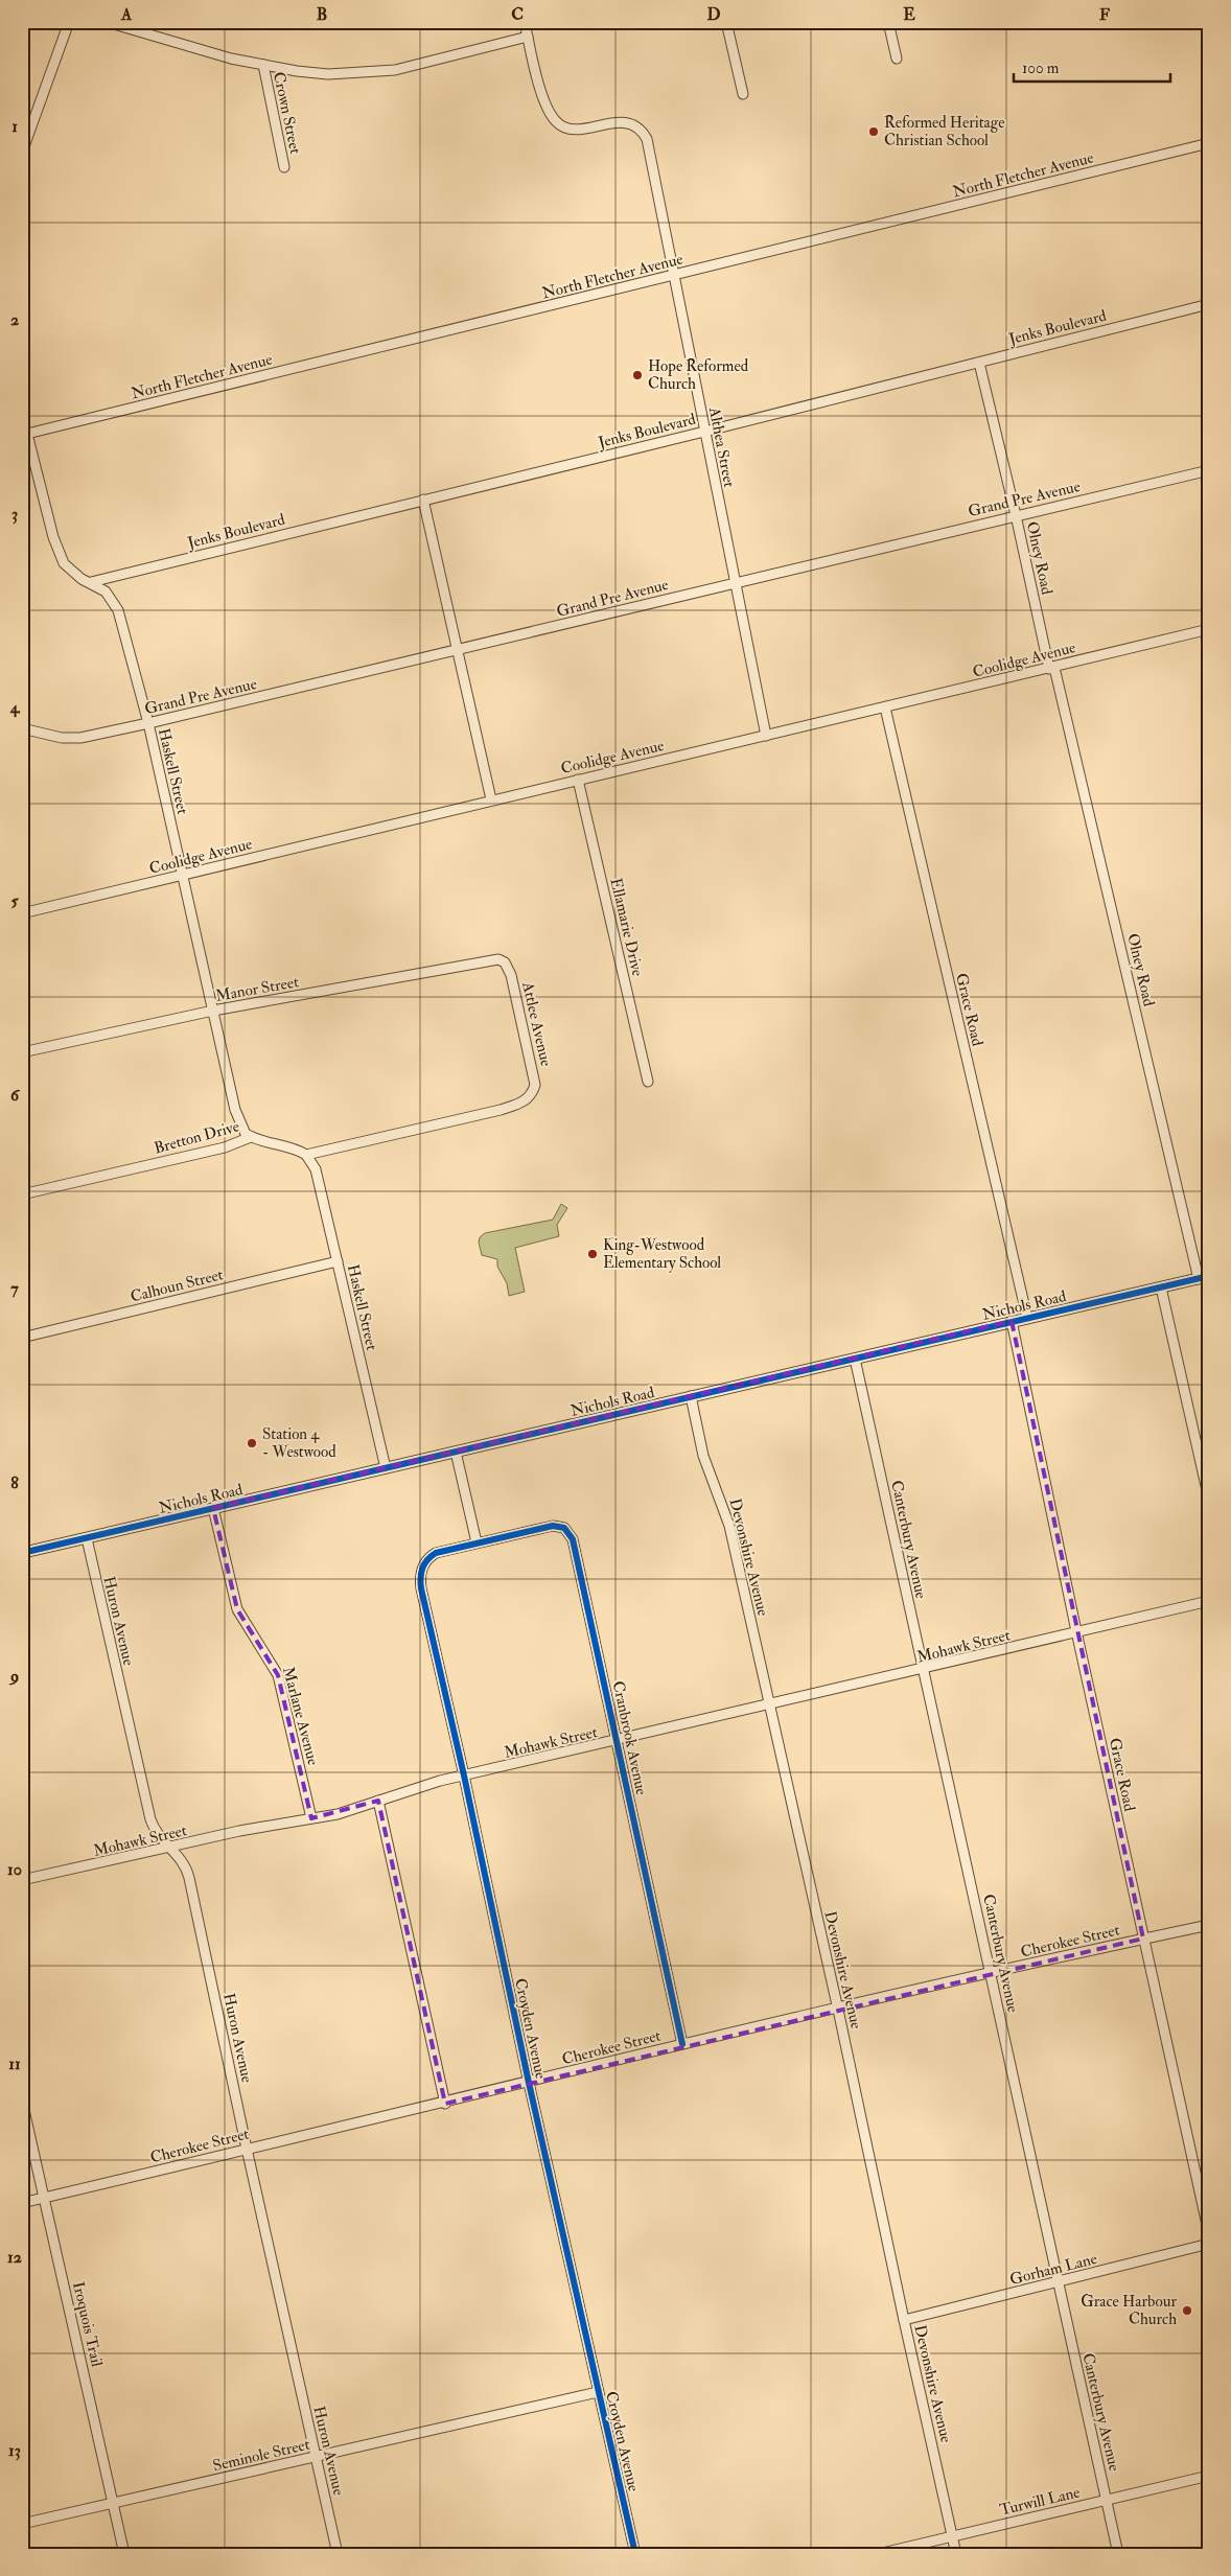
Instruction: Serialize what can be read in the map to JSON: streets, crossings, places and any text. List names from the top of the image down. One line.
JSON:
{"streets":{"street":["Crown Street","North Fletcher Avenue","Jenks Boulevard","Althea Street","Grand Pre Avenue","Olney Road","Coolidge Avenue","Haskell Street","Ellamarie Drive","Manor Street","Grace Road","Attlee Avenue","Bretton Drive","Calhoun Street","Nichols Road","Canterbury Avenue","Devonshire Avenue","Huron Avenue","Mohawk Street","Marlane Avenue","Cranbrook Avenue","Cherokee Street","Croyden Avenue","Gorham Lane","Iroquois Trail","Seminole Street","Turwill Lane"]},"crossings":[["Crown Street","Althea Street"],["North Fletcher Avenue","Althea Street"],["North Fletcher Avenue","Haskell Street"],["Jenks Boulevard","Althea Street"],["Jenks Boulevard","Olney Road"],["Jenks Boulevard","Haskell Street"],["Althea Street","Grand Pre Avenue"],["Althea Street","Coolidge Avenue"],["Grand Pre Avenue","Olney Road"],["Grand Pre Avenue","Haskell Street"],["Olney Road","Coolidge Avenue"],["Olney Road","Nichols Road"],["Coolidge Avenue","Haskell Street"],["Coolidge Avenue","Ellamarie Drive"],["Coolidge Avenue","Grace Road"],["Haskell Street","Manor Street"],["Haskell Street","Attlee Avenue"],["Haskell Street","Bretton Drive"],["Haskell Street","Calhoun Street"],["Haskell Street","Nichols Road"],["Manor Street","Attlee Avenue"],["Grace Road","Nichols Road"],["Grace Road","Mohawk Street"],["Grace Road","Cherokee Street"],["Attlee Avenue","Bretton Drive"],["Nichols Road","Canterbury Avenue"],["Nichols Road","Devonshire Avenue"],["Nichols Road","Huron Avenue"],["Nichols Road","Marlane Avenue"],["Canterbury Avenue","Mohawk Street"],["Canterbury Avenue","Cherokee Street"],["Canterbury Avenue","Gorham Lane"],["Canterbury Avenue","Turwill Lane"],["Devonshire Avenue","Mohawk Street"],["Devonshire Avenue","Cherokee Street"],["Devonshire Avenue","Gorham Lane"],["Devonshire Avenue","Turwill Lane"],["Huron Avenue","Mohawk Street"],["Huron Avenue","Cherokee Street"],["Huron Avenue","Seminole Street"],["Mohawk Street","Marlane Avenue"],["Mohawk Street","Cranbrook Avenue"],["Mohawk Street","Croyden Avenue"],["Cranbrook Avenue","Cherokee Street"],["Cranbrook Avenue","Croyden Avenue"],["Cherokee Street","Croyden Avenue"],["Cherokee Street","Iroquois Trail"],["Croyden Avenue","Seminole Street"],["Iroquois Trail","Seminole Street"]],"places":["Reformed Heritage Christian School","Hope Reformed Church","King-Westwood Elementary School","Station 4 - Westwood","Grace Harbour Church"],"scale_bar":"100 m","grid":{"columns":["A","B","C","D","E","F"],"rows":["1","2","3","4","5","6","7","8","9","10","11","12","13"]}}
